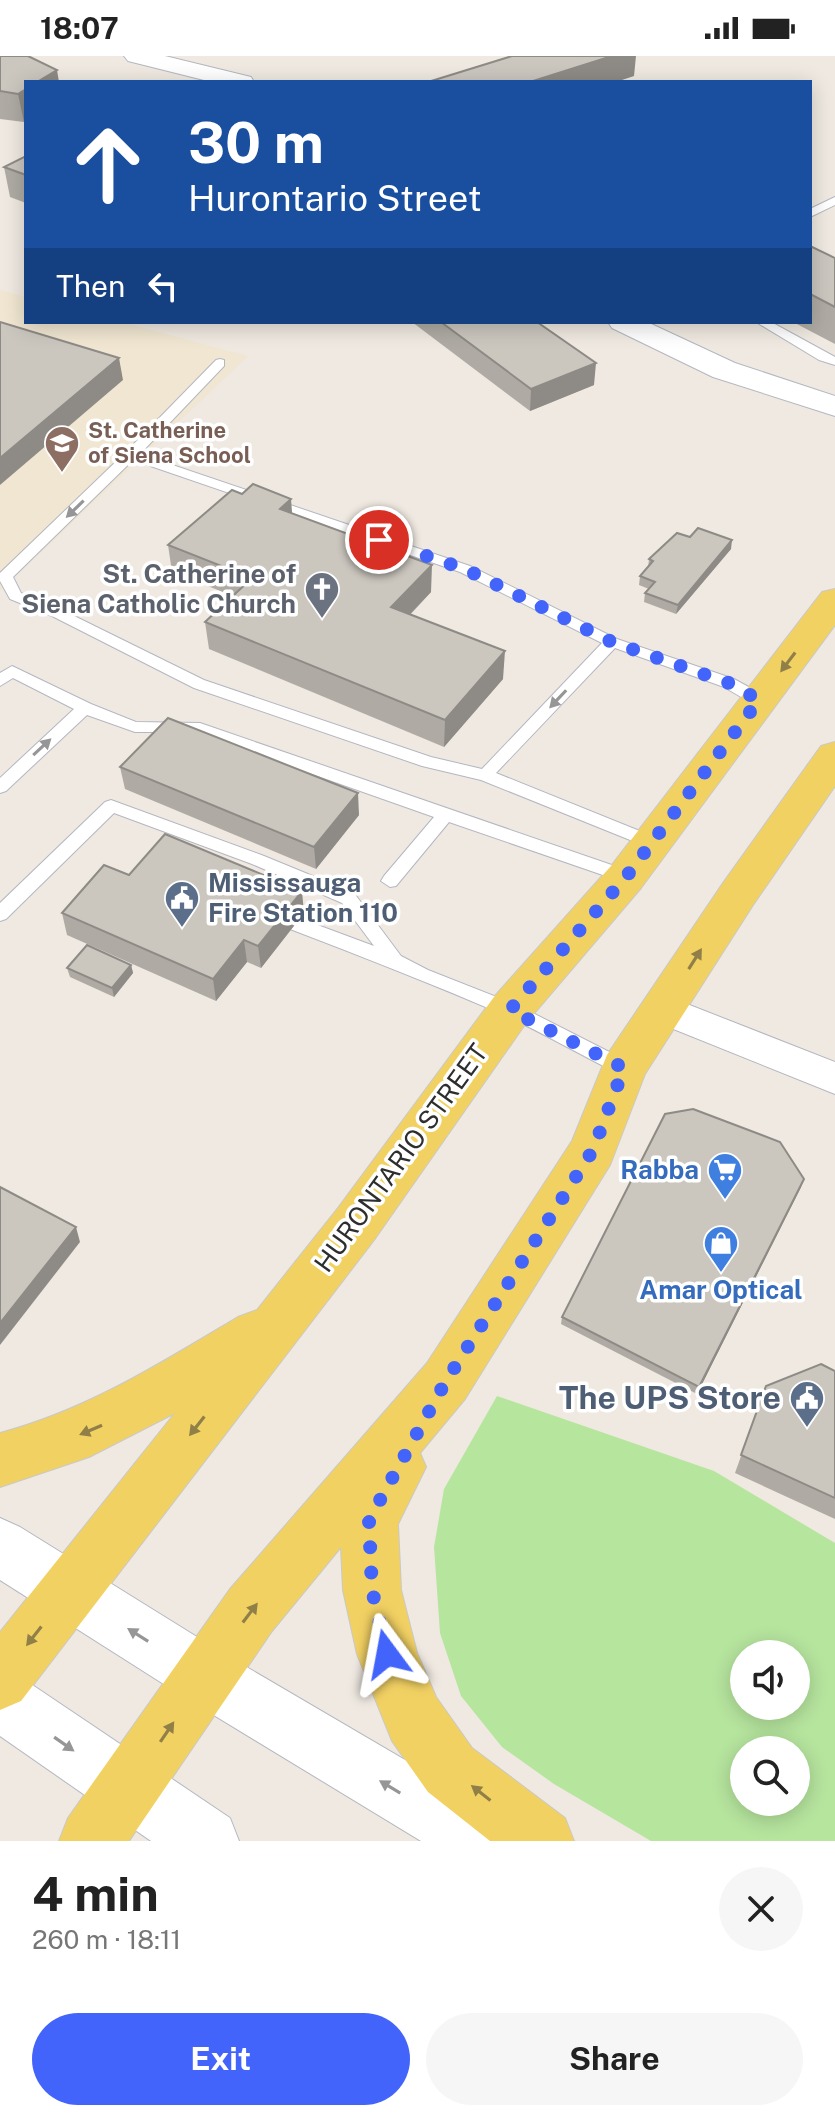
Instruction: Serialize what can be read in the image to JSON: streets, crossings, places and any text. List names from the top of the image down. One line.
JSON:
{"streets":{"main road":["HURONTARIO STREET"]},"places":{"school or university":["St. Catherine of Siena School"],"church":["St. Catherine of Siena Catholic Church"],"public building":["Mississauga Fire Station 110","The UPS Store"],"supermarket":["Rabba"],"shop":["Amar Optical"]},"page":{"status":"18:07","turn":["30 m","Hurontario Street"],"then":"Then","heading":["4 min","260 m · 18:11"],"buttons":["Exit","Share"]}}
